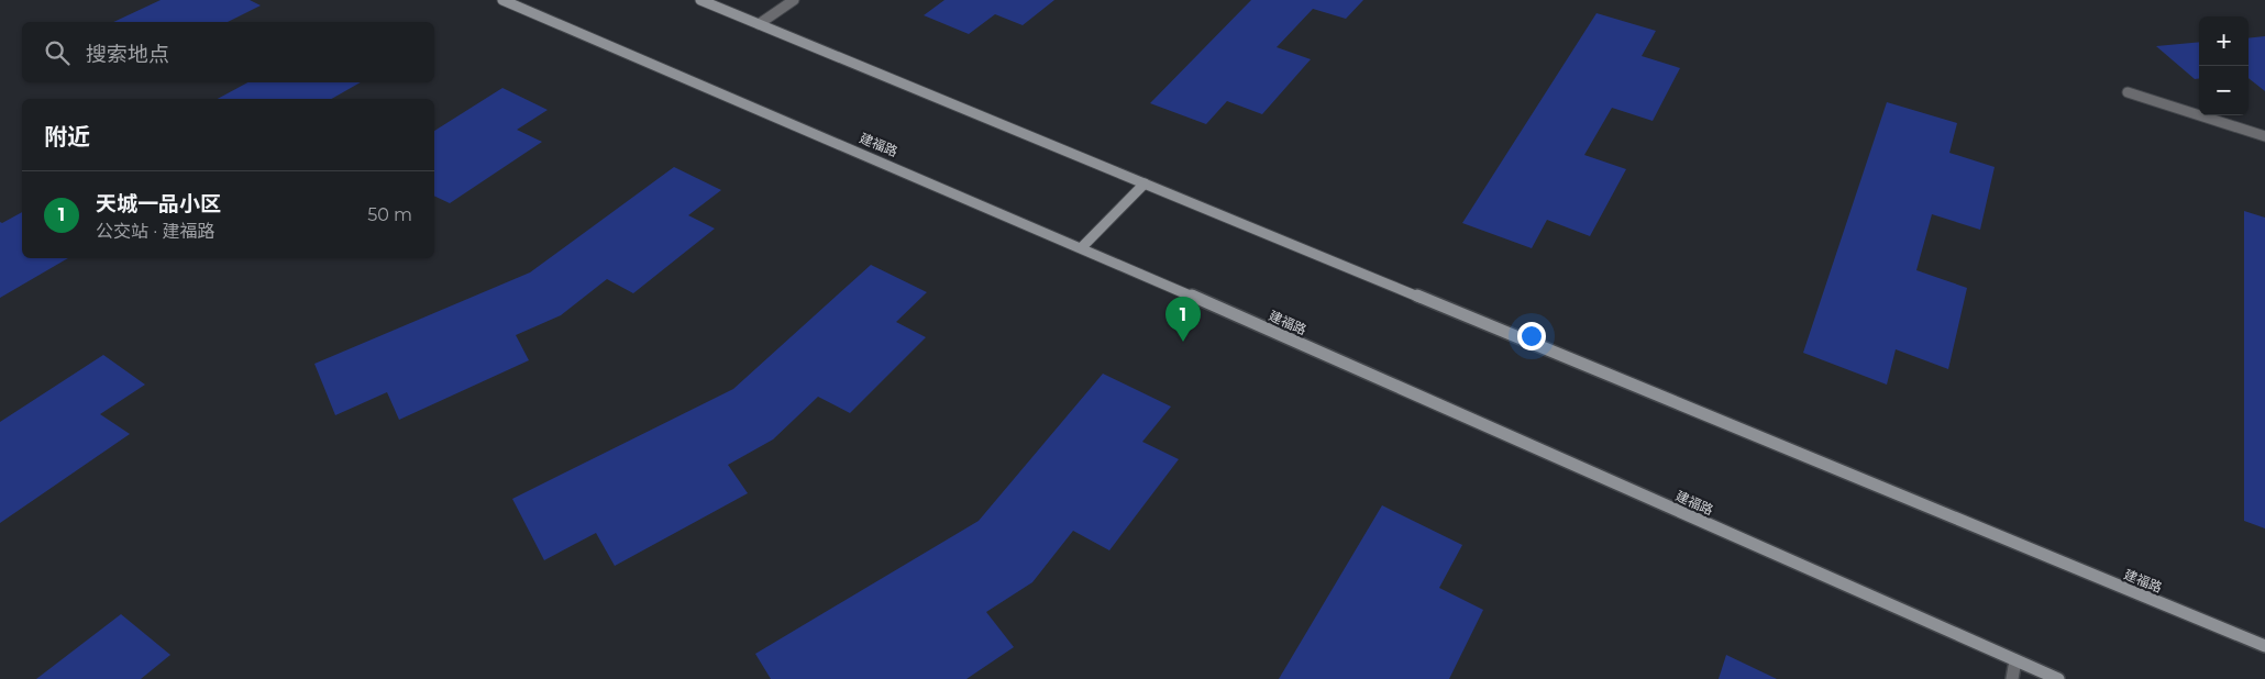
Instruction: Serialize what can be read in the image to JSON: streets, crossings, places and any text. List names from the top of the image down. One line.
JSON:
{"streets":{"main road":["建福路"]},"page":{"map_buttons":["+","−"],"search":"搜索地点","heading":"附近","list":[{"mark":"1","name":"天城一品小区","note":"公交站 · 建福路","value":"50 m"}],"pins":"1"}}
